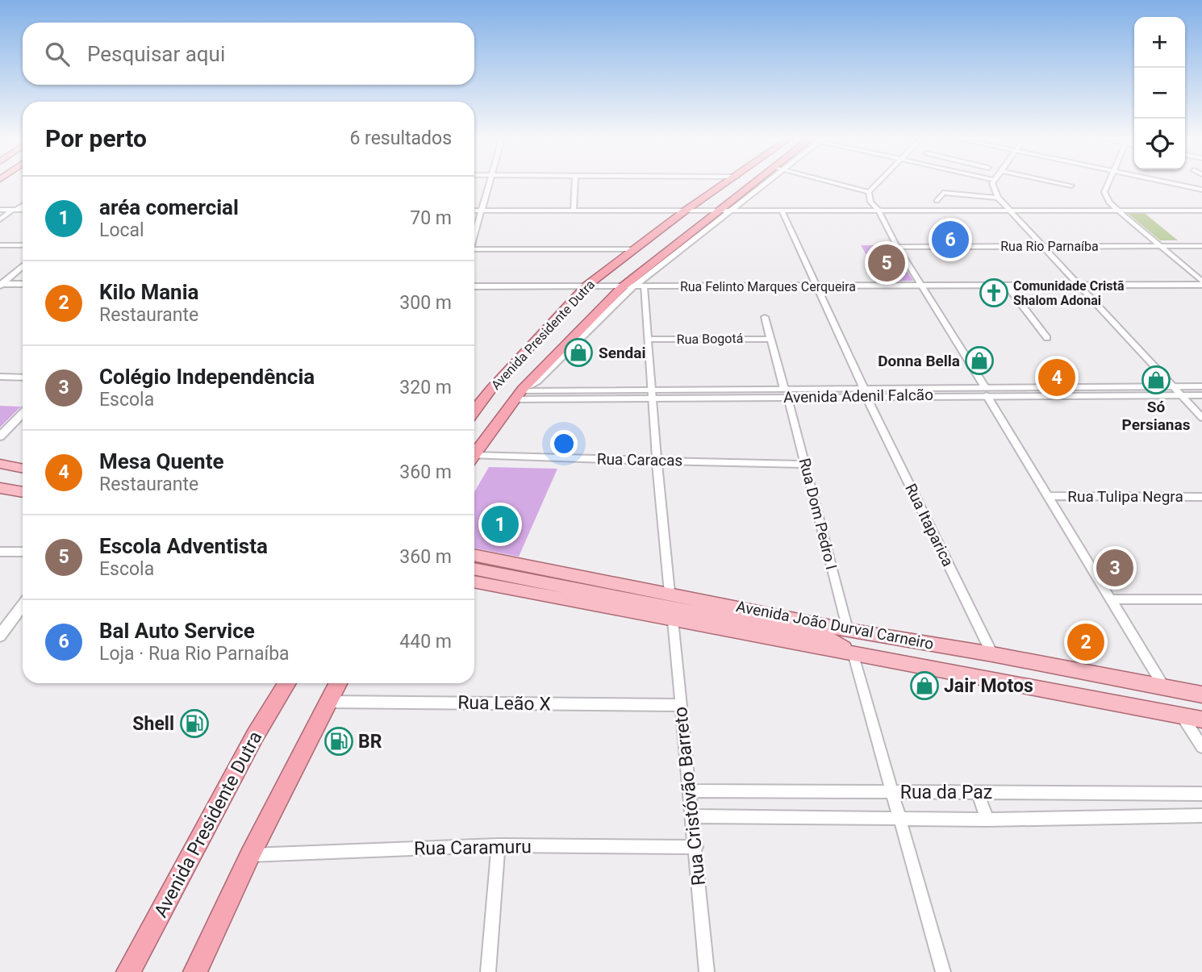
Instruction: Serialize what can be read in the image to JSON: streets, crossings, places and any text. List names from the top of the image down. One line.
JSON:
{"streets":{"highway":["Avenida Presidente Dutra"],"main road":["Avenida João Durval Carneiro"],"street":["Rua Rio Parnaíba","Rua Felinto Marques Cerqueira","Rua Bogotá","Avenida Adenil Falcão","Rua Caracas","Rua Tulipa Negra","Rua Dom Pedro I","Rua Itaparica","Rua Leão X","Rua da Paz","Rua Cristóvão Barreto","Rua Caramuru"]},"crossings":[["Rua Felinto Marques Cerqueira","Avenida Presidente Dutra"],["Rua Felinto Marques Cerqueira","Rua Itaparica"],["Avenida Presidente Dutra","Avenida Adenil Falcão"],["Rua Bogotá","Rua Dom Pedro I"],["Avenida Adenil Falcão","Rua Dom Pedro I"],["Avenida Adenil Falcão","Rua Itaparica"],["Rua Caracas","Rua Dom Pedro I"],["Rua Dom Pedro I","Avenida João Durval Carneiro"],["Rua Itaparica","Avenida João Durval Carneiro"],["Avenida João Durval Carneiro","Rua Cristóvão Barreto"],["Rua Leão X","Rua Cristóvão Barreto"],["Rua da Paz","Rua Cristóvão Barreto"],["Rua Cristóvão Barreto","Rua Caramuru"]],"places":{"church":["Comunidade Cristã Shalom Adonai"],"shop":["Sendai","Donna Bella","Só Persianas","Jair Motos"],"fuel station":["Shell","BR"]},"page":{"map_buttons":["+","−"],"search":"Pesquisar aqui","heading":["Por perto","6 resultados"],"list":[{"mark":"1","name":"aréa comercial","note":"Local","value":"70 m"},{"mark":"2","name":"Kilo Mania","note":"Restaurante","value":"300 m"},{"mark":"3","name":"Colégio Independência","note":"Escola","value":"320 m"},{"mark":"4","name":"Mesa Quente","note":"Restaurante","value":"360 m"},{"mark":"5","name":"Escola Adventista","note":"Escola","value":"360 m"},{"mark":"6","name":"Bal Auto Service","note":"Loja · Rua Rio Parnaíba","value":"440 m"}],"pins":["6","5","4","1","3","2"]}}
